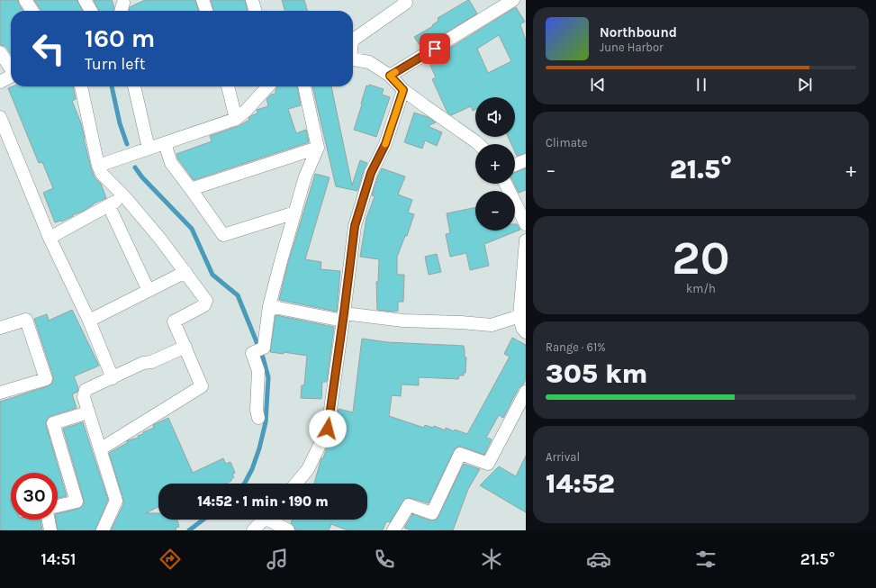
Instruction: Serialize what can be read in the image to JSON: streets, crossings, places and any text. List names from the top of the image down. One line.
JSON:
{"page":{"turn":["160 m","Turn left"],"song":["Northbound","June Harbor"],"map_buttons":["+","−"],"tile":["Climate",["20","km/h"],["Range · 61%","305 km"],["Arrival","14:52"]],"heat":["−","21.5°","+"],"limit":"30","trip":"14:52 · 1 min · 190 m","tabs":["14:51","21.5°"]}}
